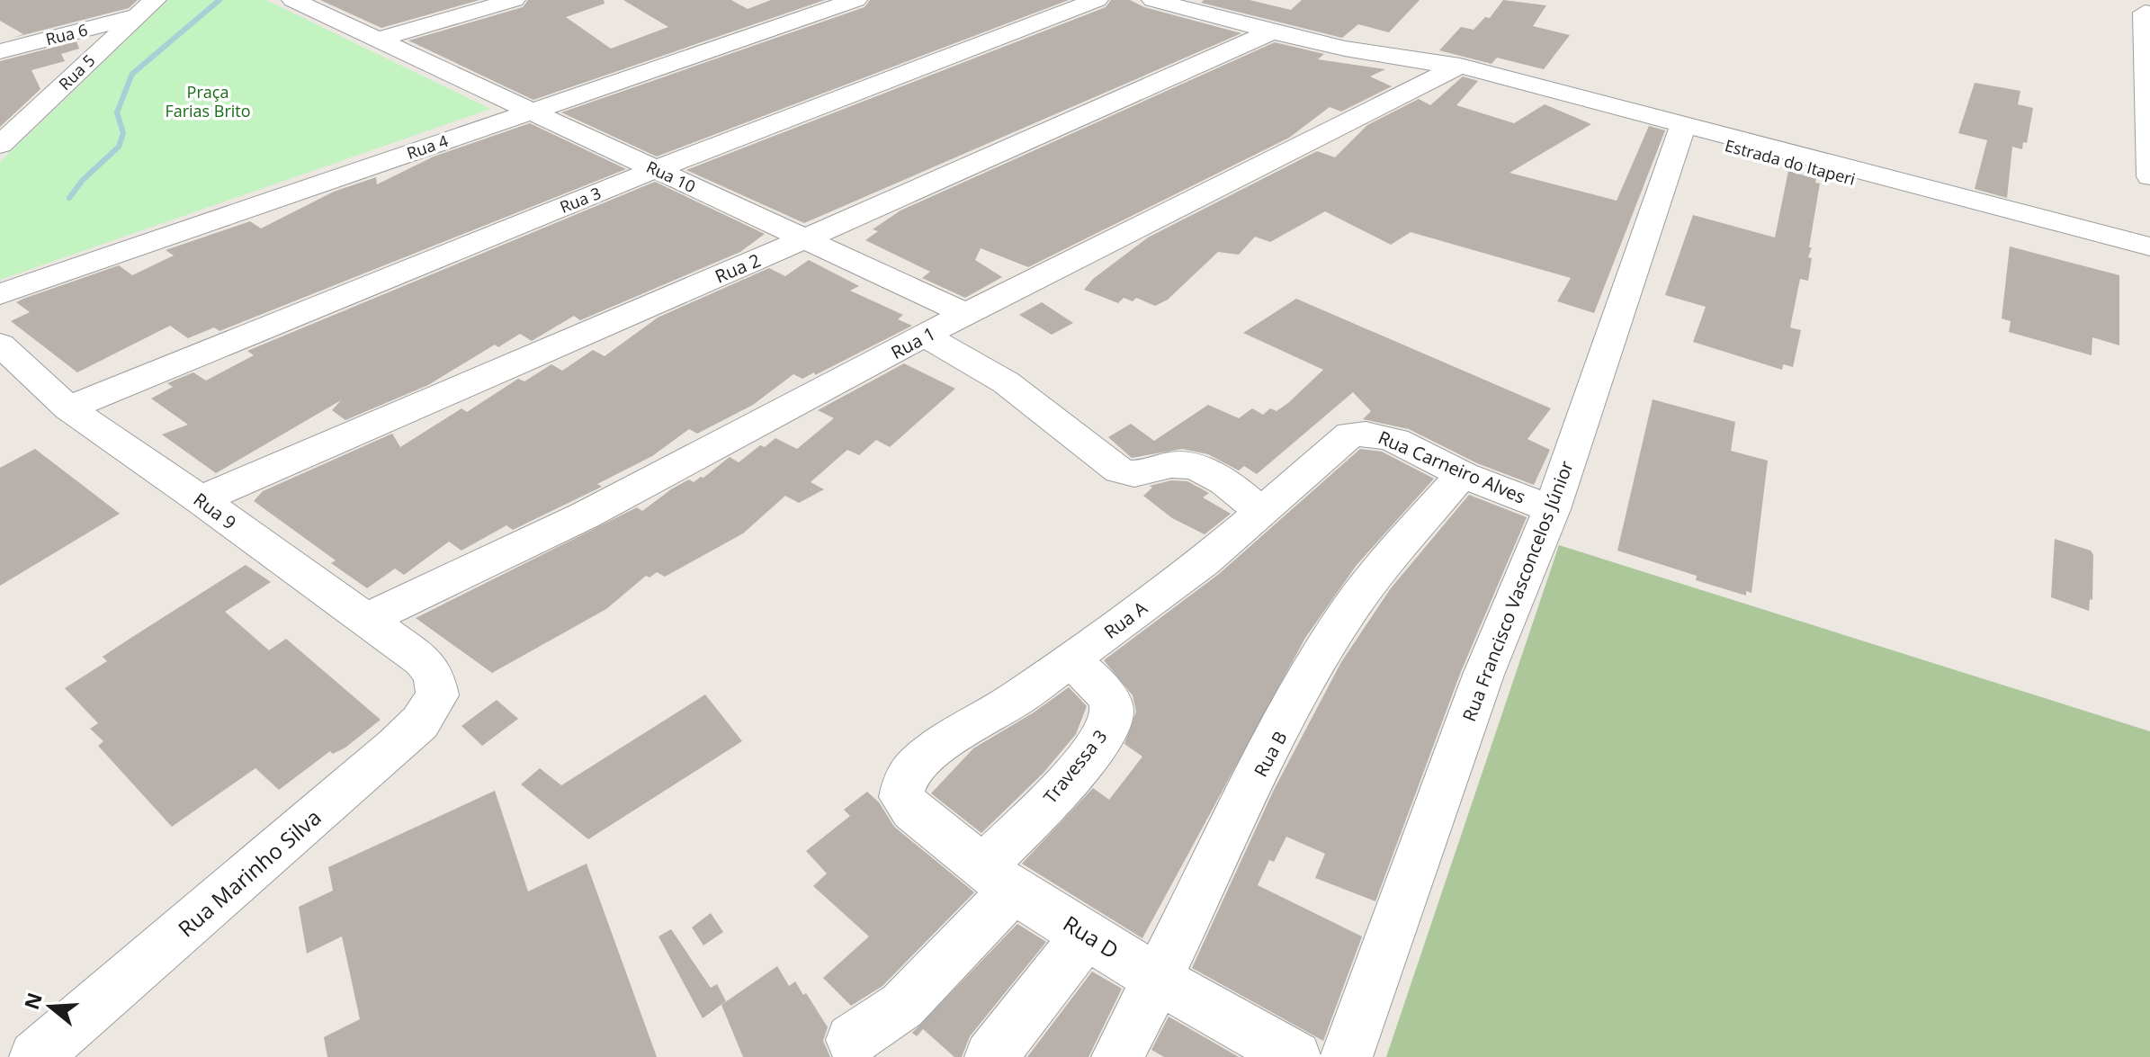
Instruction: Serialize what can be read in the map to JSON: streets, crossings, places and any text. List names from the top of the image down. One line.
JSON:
{"streets":{"street":["Rua 6","Rua 5","Rua 4","Estrada do Itaperi","Rua 10","Rua 3","Rua 2","Rua 1","Rua Carneiro Alves","Rua 9","Rua Francisco Vasconcelos Júnior","Rua A","Rua B","Travessa 3","Rua Marinho Silva","Rua D"]},"crossings":[["Rua 6","Rua 5"],["Rua 4","Rua 10"],["Estrada do Itaperi","Rua 2"],["Estrada do Itaperi","Rua 1"],["Estrada do Itaperi","Rua Francisco Vasconcelos Júnior"],["Rua 10","Rua 3"],["Rua 10","Rua 2"],["Rua 10","Rua 1"],["Rua 3","Rua 9"],["Rua 2","Rua 9"],["Rua 1","Rua 9"],["Rua Carneiro Alves","Rua Francisco Vasconcelos Júnior"],["Rua Carneiro Alves","Rua A"],["Rua Carneiro Alves","Rua B"],["Rua 9","Rua Marinho Silva"],["Rua A","Travessa 3"],["Rua A","Rua D"],["Rua B","Rua D"],["Travessa 3","Rua D"]],"parks":["Praça Farias Brito"],"north":"left"}
